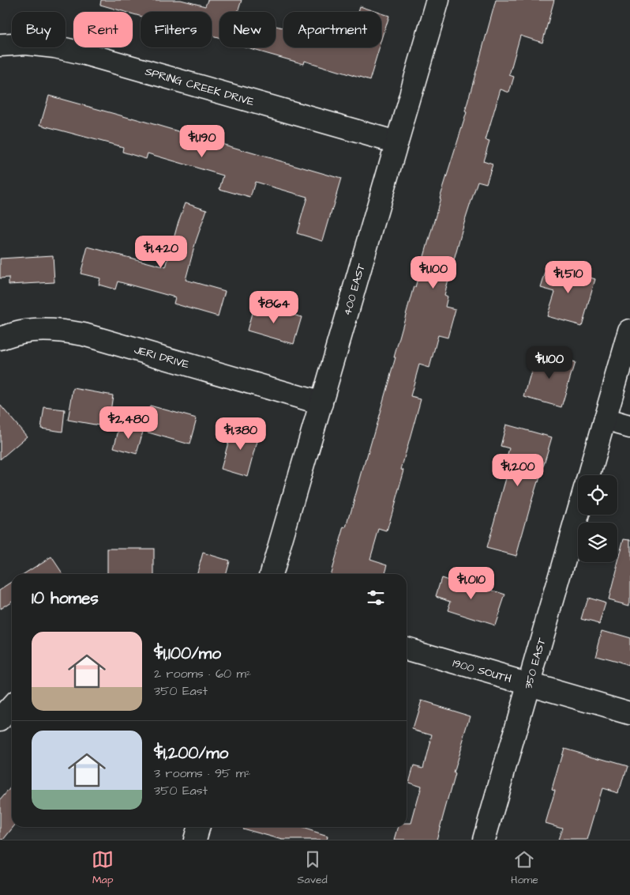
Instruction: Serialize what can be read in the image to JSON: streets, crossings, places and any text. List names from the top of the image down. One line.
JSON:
{"streets":{"street":["SPRING CREEK DRIVE","400 EAST","JERI DRIVE","350 EAST","1900 SOUTH"]},"crossings":[["SPRING CREEK DRIVE","400 EAST"],["400 EAST","JERI DRIVE"],["350 EAST","1900 SOUTH"]],"page":{"chip":["Buy","Rent","Filters","New","Apartment"],"price":["$1,190","$1,420","$1,100","$1,510","$864","$1,100","$2,480","$1,380","$1,200","$1,010"],"heading":"10 homes","list":[{"name":"$1,100/mo","note":"2 rooms · 60 m² · 350 East"},{"name":"$1,200/mo","note":"3 rooms · 95 m² · 350 East"}],"tabs":["Map","Saved","Home"]}}
